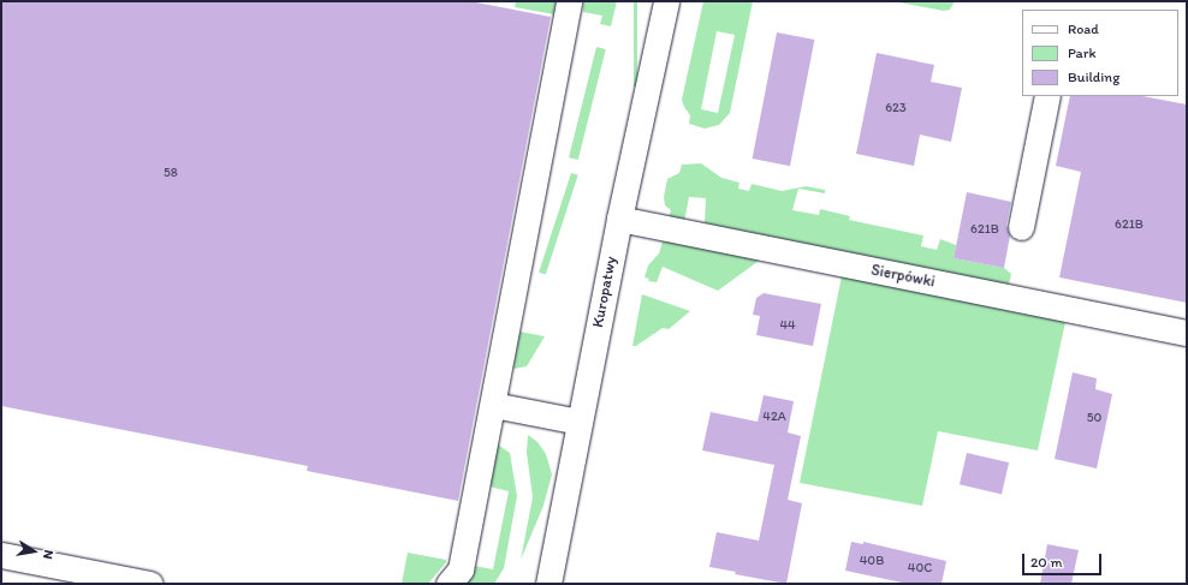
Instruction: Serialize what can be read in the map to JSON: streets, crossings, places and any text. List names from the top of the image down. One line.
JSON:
{"streets":{"street":["Sierpówki","Kuropatwy"]},"crossings":[["Sierpówki","Kuropatwy"]],"house_numbers":["623","58","621B","621B","44","42A","50","40B","40C"],"legend":["Road","Park","Building"],"scale_bar":"20 m","north":"right"}
